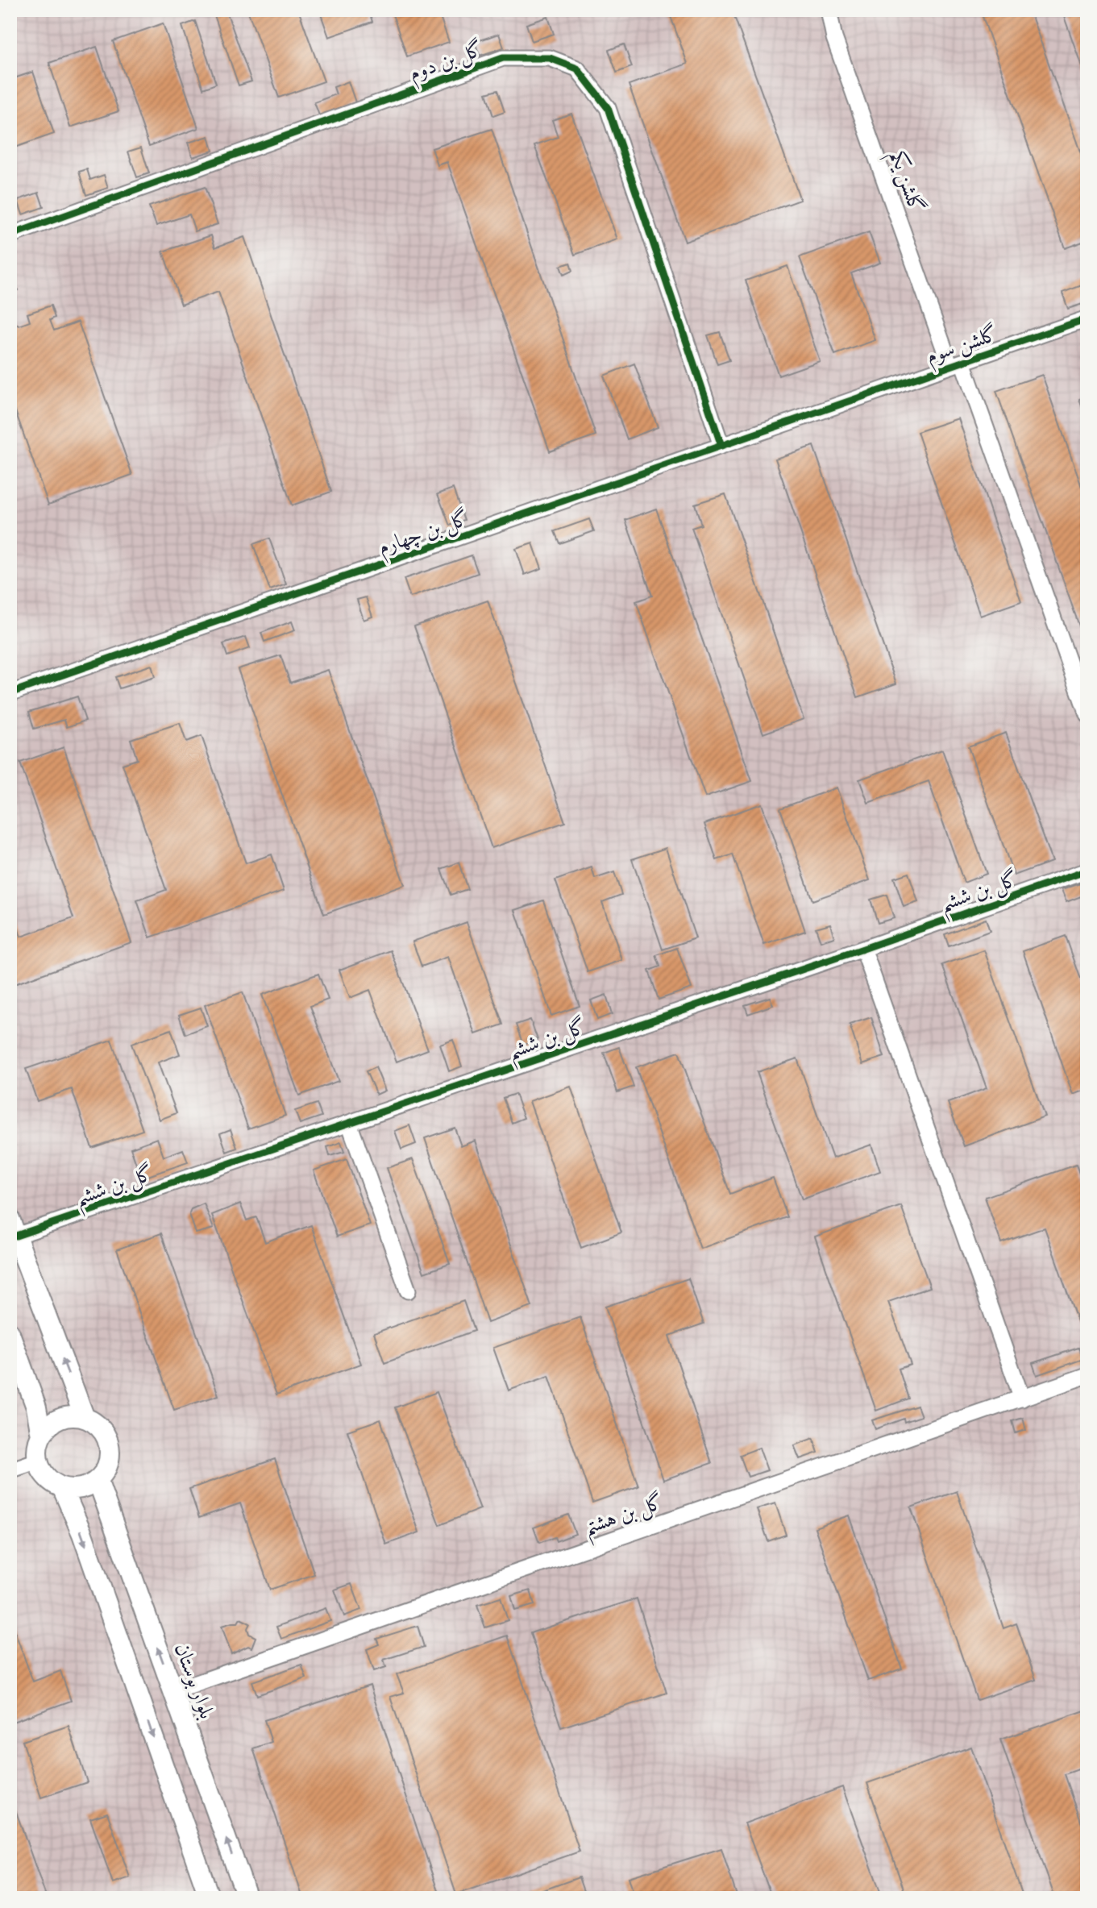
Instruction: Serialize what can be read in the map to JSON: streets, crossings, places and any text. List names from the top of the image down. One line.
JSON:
{"streets":{"street":["گل بن دوم","گلشن یکم","گلشن سوم","گل بن چهارم","گل بن ششم","گل بن هشتم","بلوار بوستان"]},"crossings":[["گل بن دوم","گل بن چهارم"],["گلشن یکم","گلشن سوم"],["گلشن سوم","گل بن چهارم"],["گل بن هشتم","بلوار بوستان"]]}
